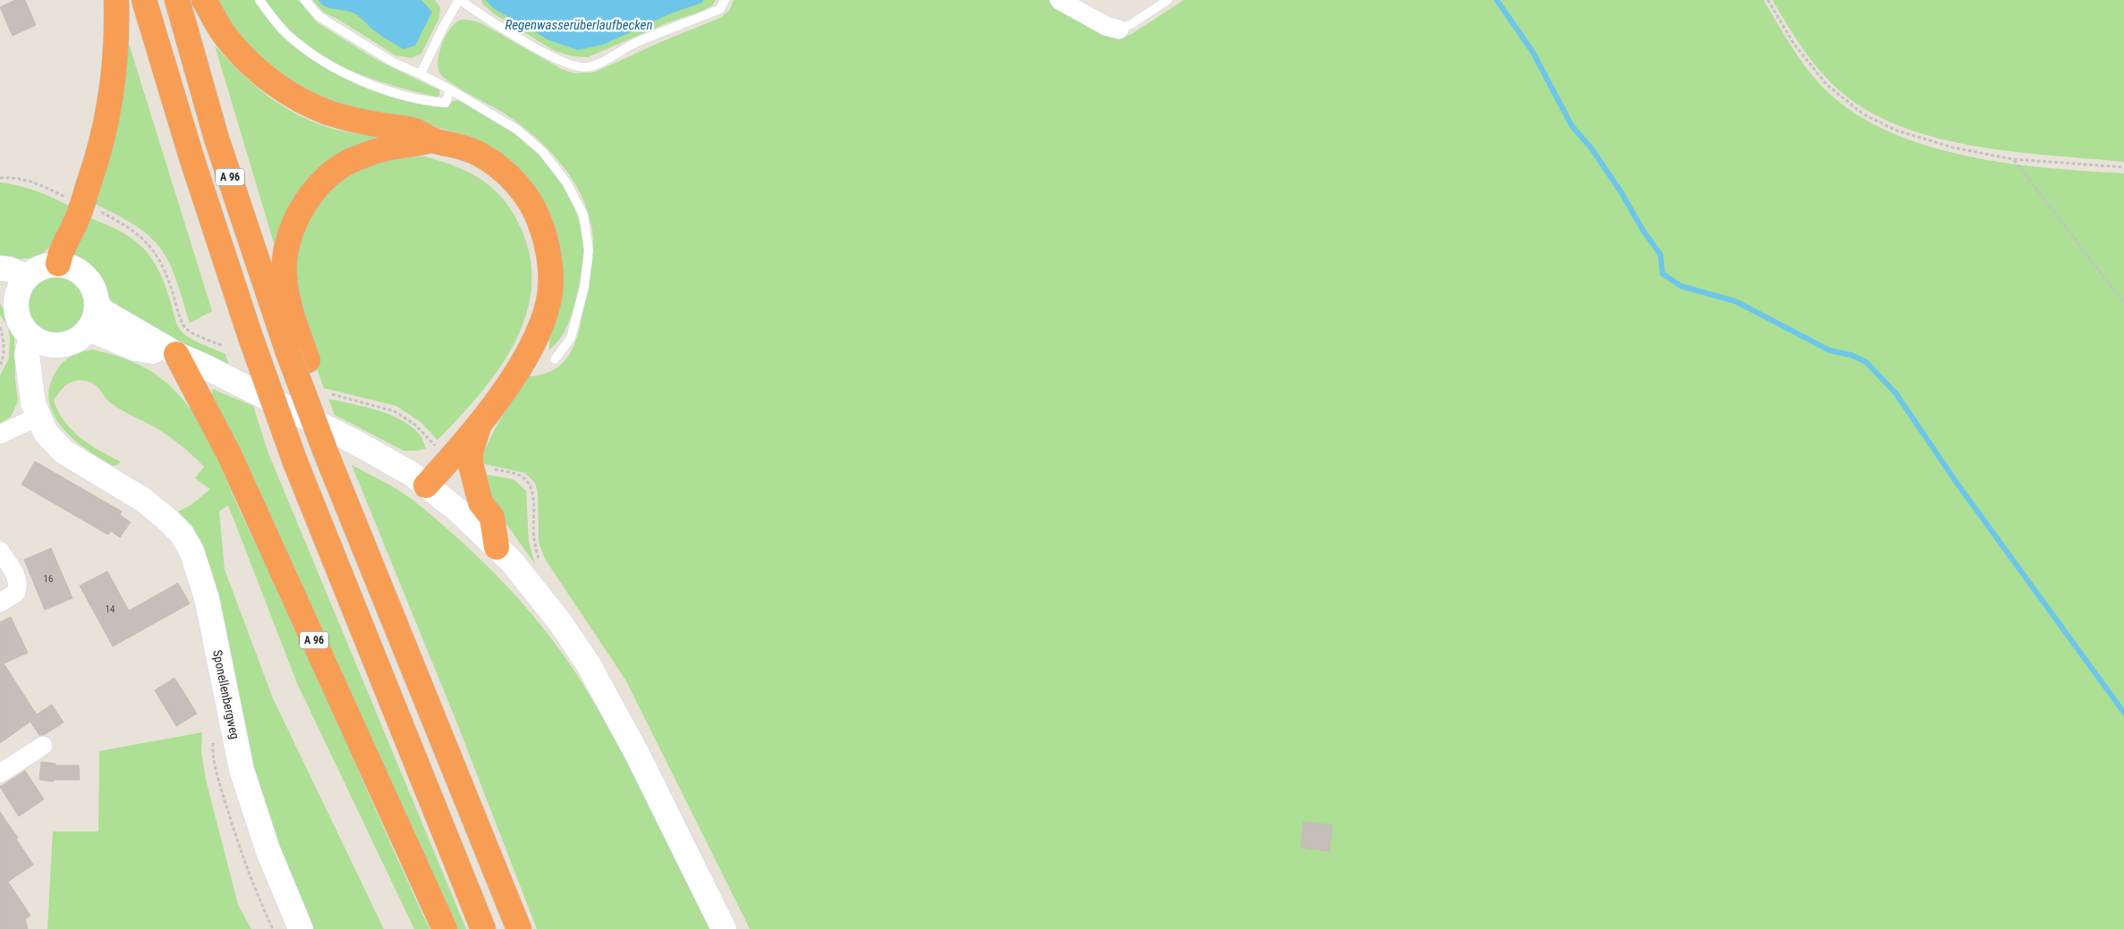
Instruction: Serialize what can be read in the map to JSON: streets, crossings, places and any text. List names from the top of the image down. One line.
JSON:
{"streets":{"highway":["A 96"],"street":["Sponellenbergweg"]},"water":["Regenwasserüberlaufbecken"],"house_numbers":["16","14"]}
